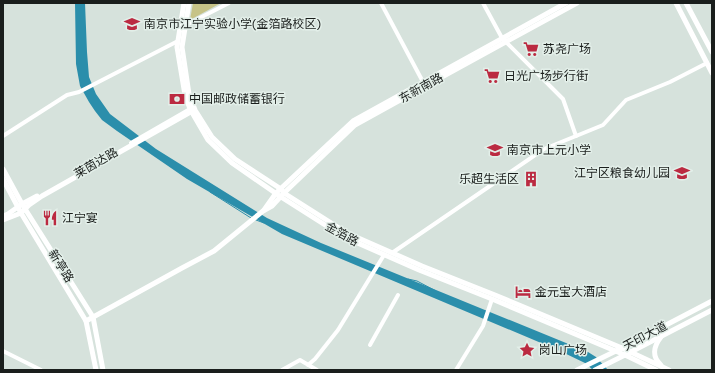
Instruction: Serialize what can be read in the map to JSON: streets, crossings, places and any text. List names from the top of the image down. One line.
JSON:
{"streets":{"main road":["东新南路","金箔路","新亭路","天印大道"]},"crossings":[["东新南路","金箔路"],["金箔路","天印大道"]],"places":{"school or university":["南京市江宁实验小学(金箔路校区)","南京市上元小学","江宁区粮食幼儿园"],"supermarket":["苏尧广场","日光广场步行街"],"bank":["中国邮政储蓄银行"],"building":["乐超生活区"],"restaurant":["江宁宴"],"hotel":["金元宝大酒店"],"place":["岗山广场"]}}
